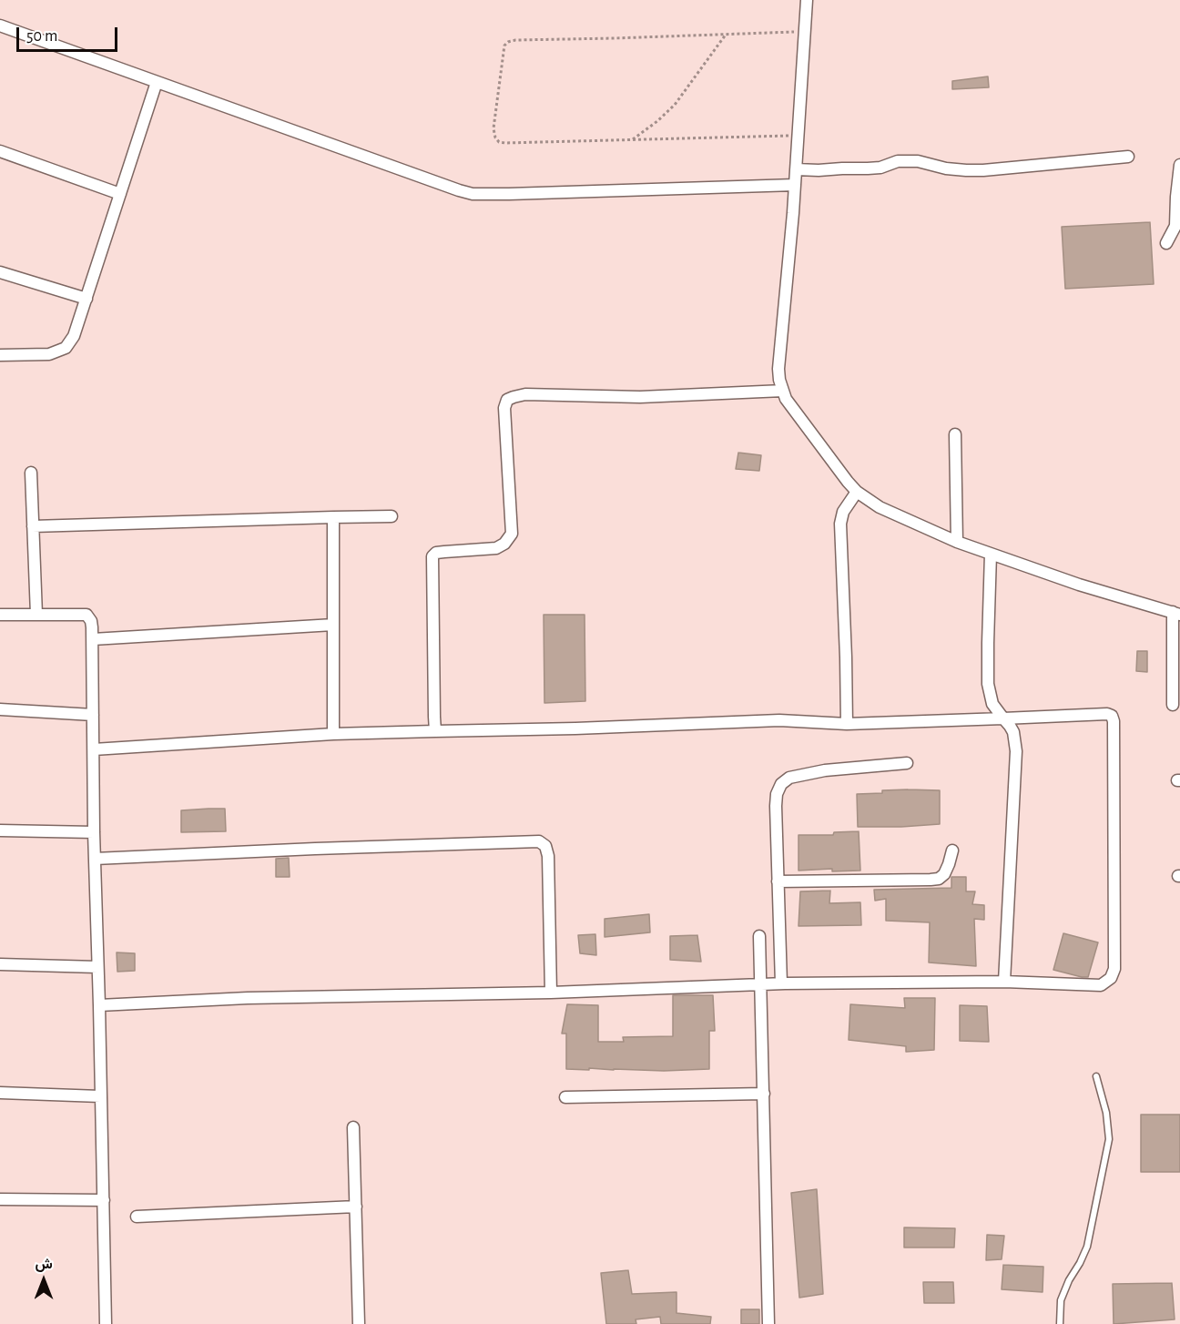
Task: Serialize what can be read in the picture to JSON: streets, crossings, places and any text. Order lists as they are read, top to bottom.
{
  "scale_bar": "50 m",
  "north": "top"
}
